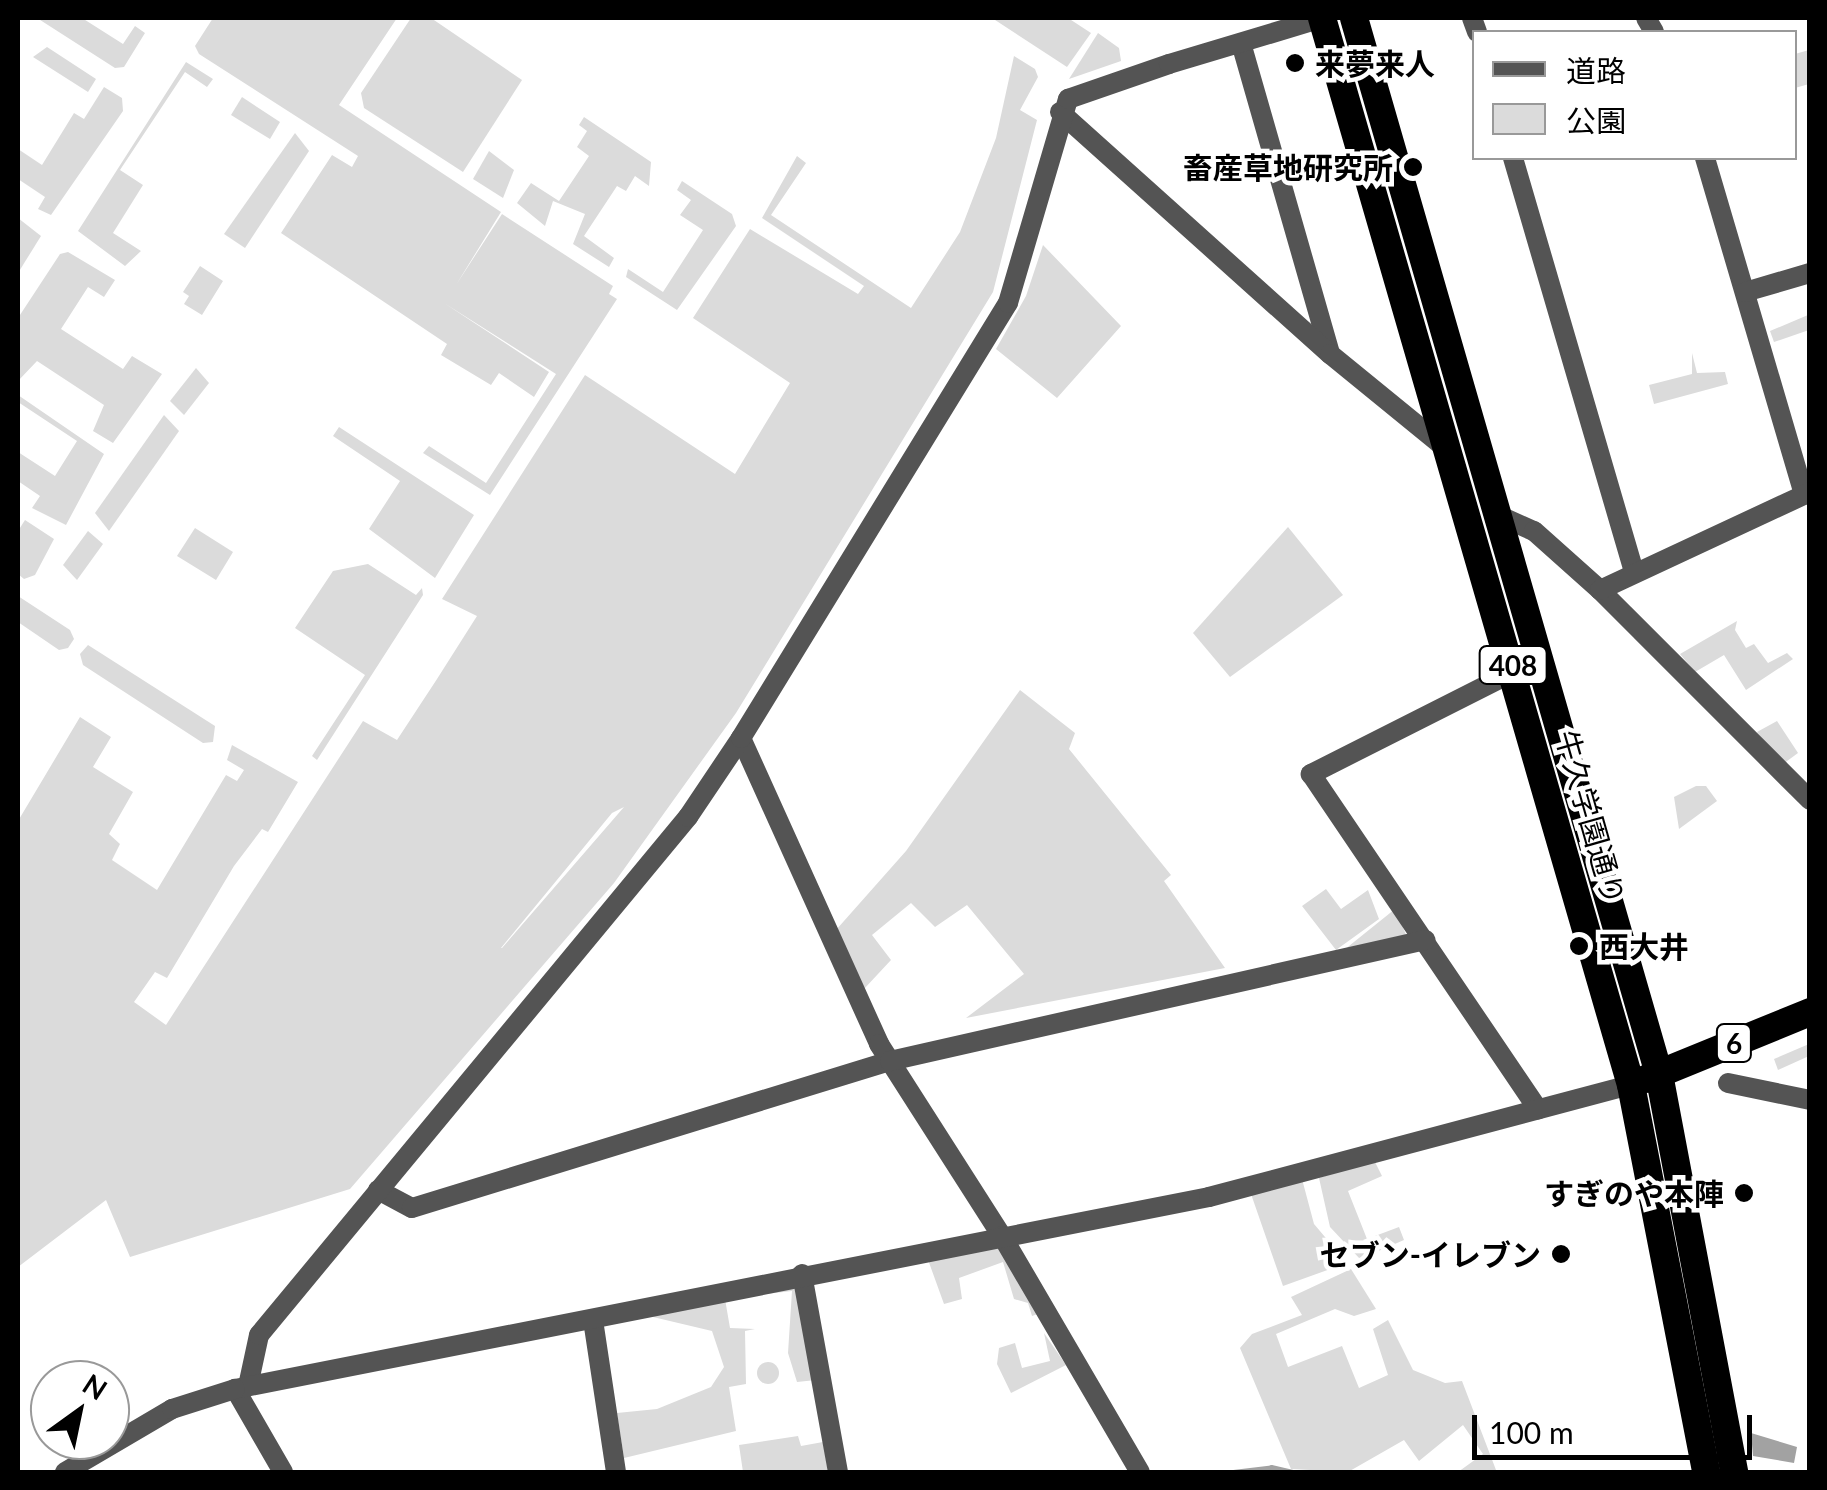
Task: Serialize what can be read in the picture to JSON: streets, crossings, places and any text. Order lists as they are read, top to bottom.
{
  "streets": {
    "highway": ["408", "牛久学園通り", "6"]
  },
  "crossings": [
    ["牛久学園通り", "6"]
  ],
  "places": [
    "来夢来人",
    "畜産草地研究所",
    "西大井",
    "すぎのや本陣",
    "セブン-イレブン"
  ],
  "legend": ["道路", "公園"],
  "scale_bar": "100 m",
  "north": "top right"
}
